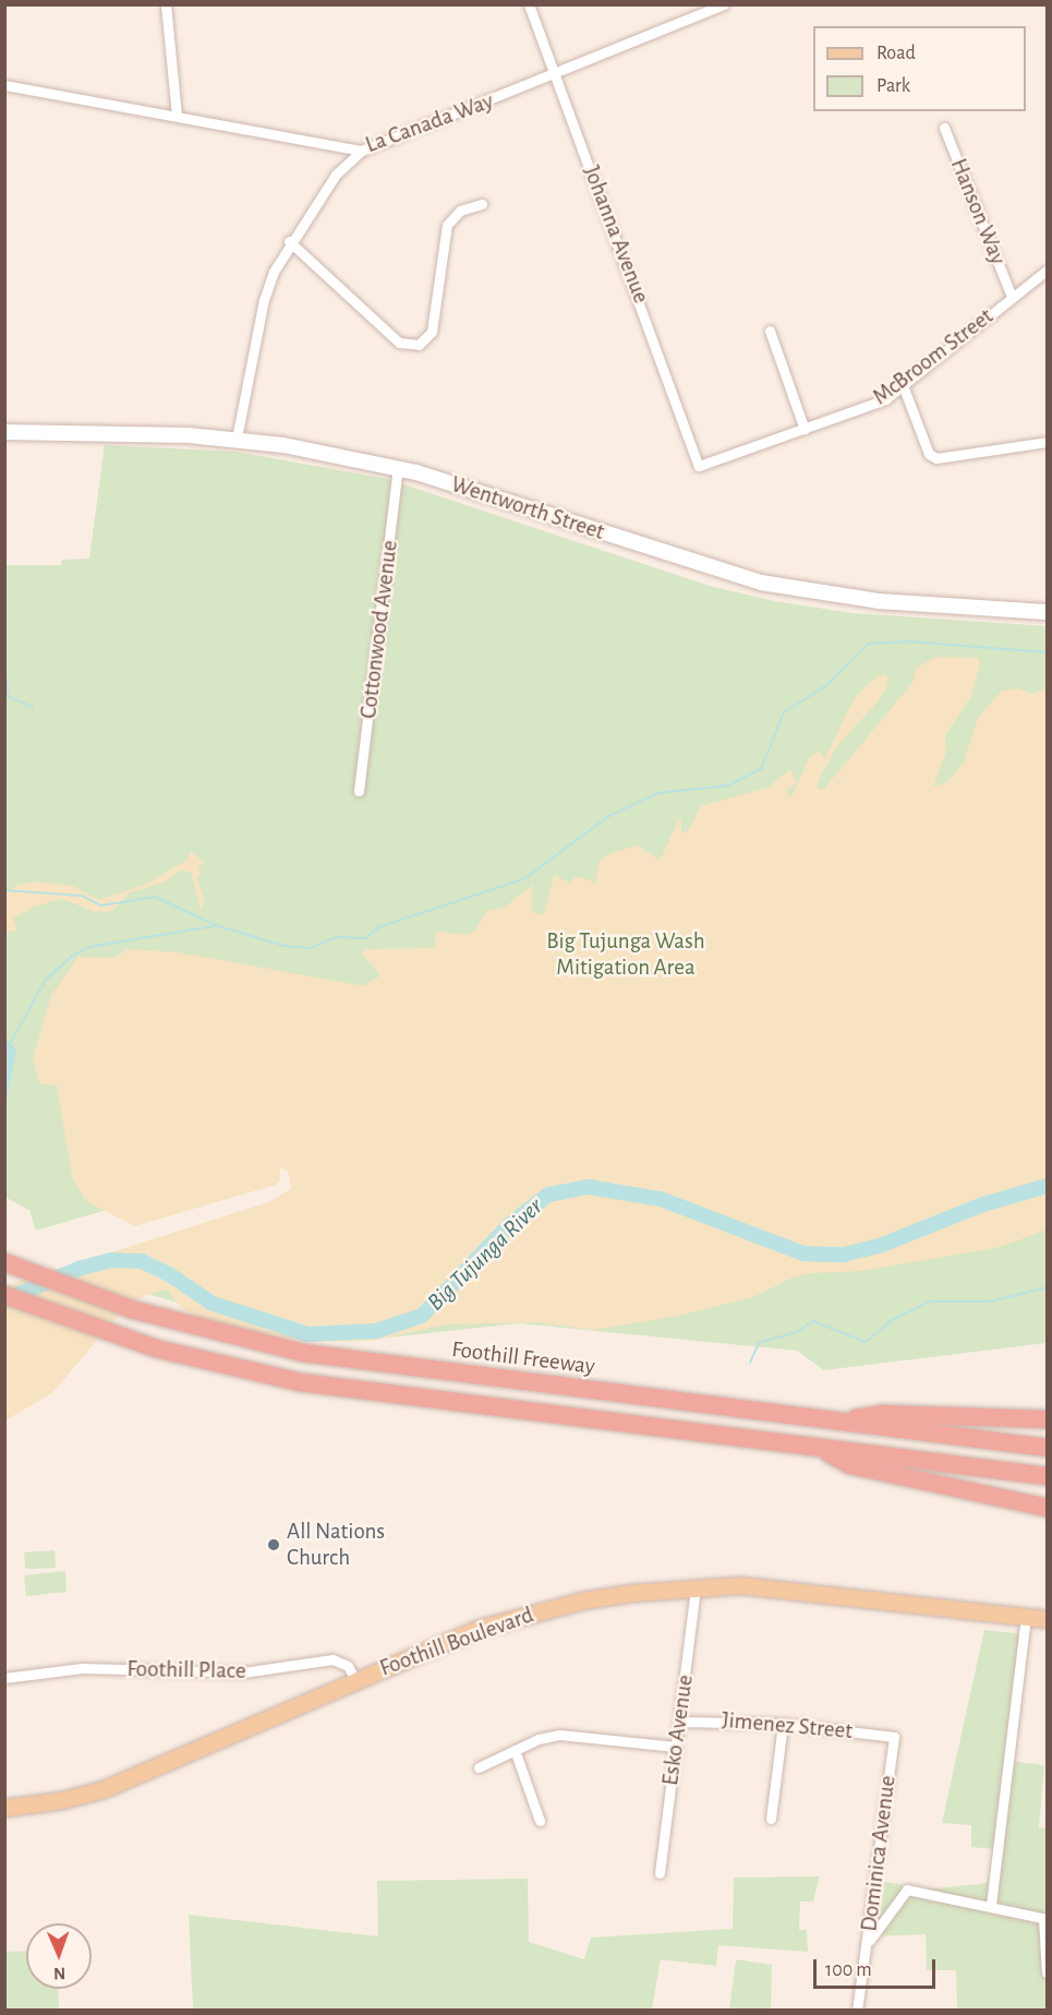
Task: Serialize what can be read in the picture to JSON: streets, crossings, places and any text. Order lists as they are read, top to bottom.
{
  "streets": {
    "highway": ["Foothill Freeway"],
    "main road": ["Wentworth Street", "Foothill Boulevard"],
    "street": [
      "La Canada Way",
      "Hanson Way",
      "Johanna Avenue",
      "McBroom Street",
      "Cottonwood Avenue",
      "Foothill Place",
      "Jimenez Street",
      "Esko Avenue",
      "Dominica Avenue"
    ]
  },
  "crossings": [
    ["La Canada Way", "Johanna Avenue"],
    ["Hanson Way", "McBroom Street"],
    ["Johanna Avenue", "McBroom Street"],
    ["Wentworth Street", "Cottonwood Avenue"],
    ["Foothill Boulevard", "Foothill Place"],
    ["Foothill Boulevard", "Esko Avenue"],
    ["Jimenez Street", "Esko Avenue"],
    ["Jimenez Street", "Dominica Avenue"]
  ],
  "water": ["Big Tujunga River"],
  "parks": ["Big Tujunga Wash Mitigation Area"],
  "places": ["All Nations Church"],
  "legend": ["Road", "Park"],
  "scale_bar": "100 m",
  "north": "bottom"
}
